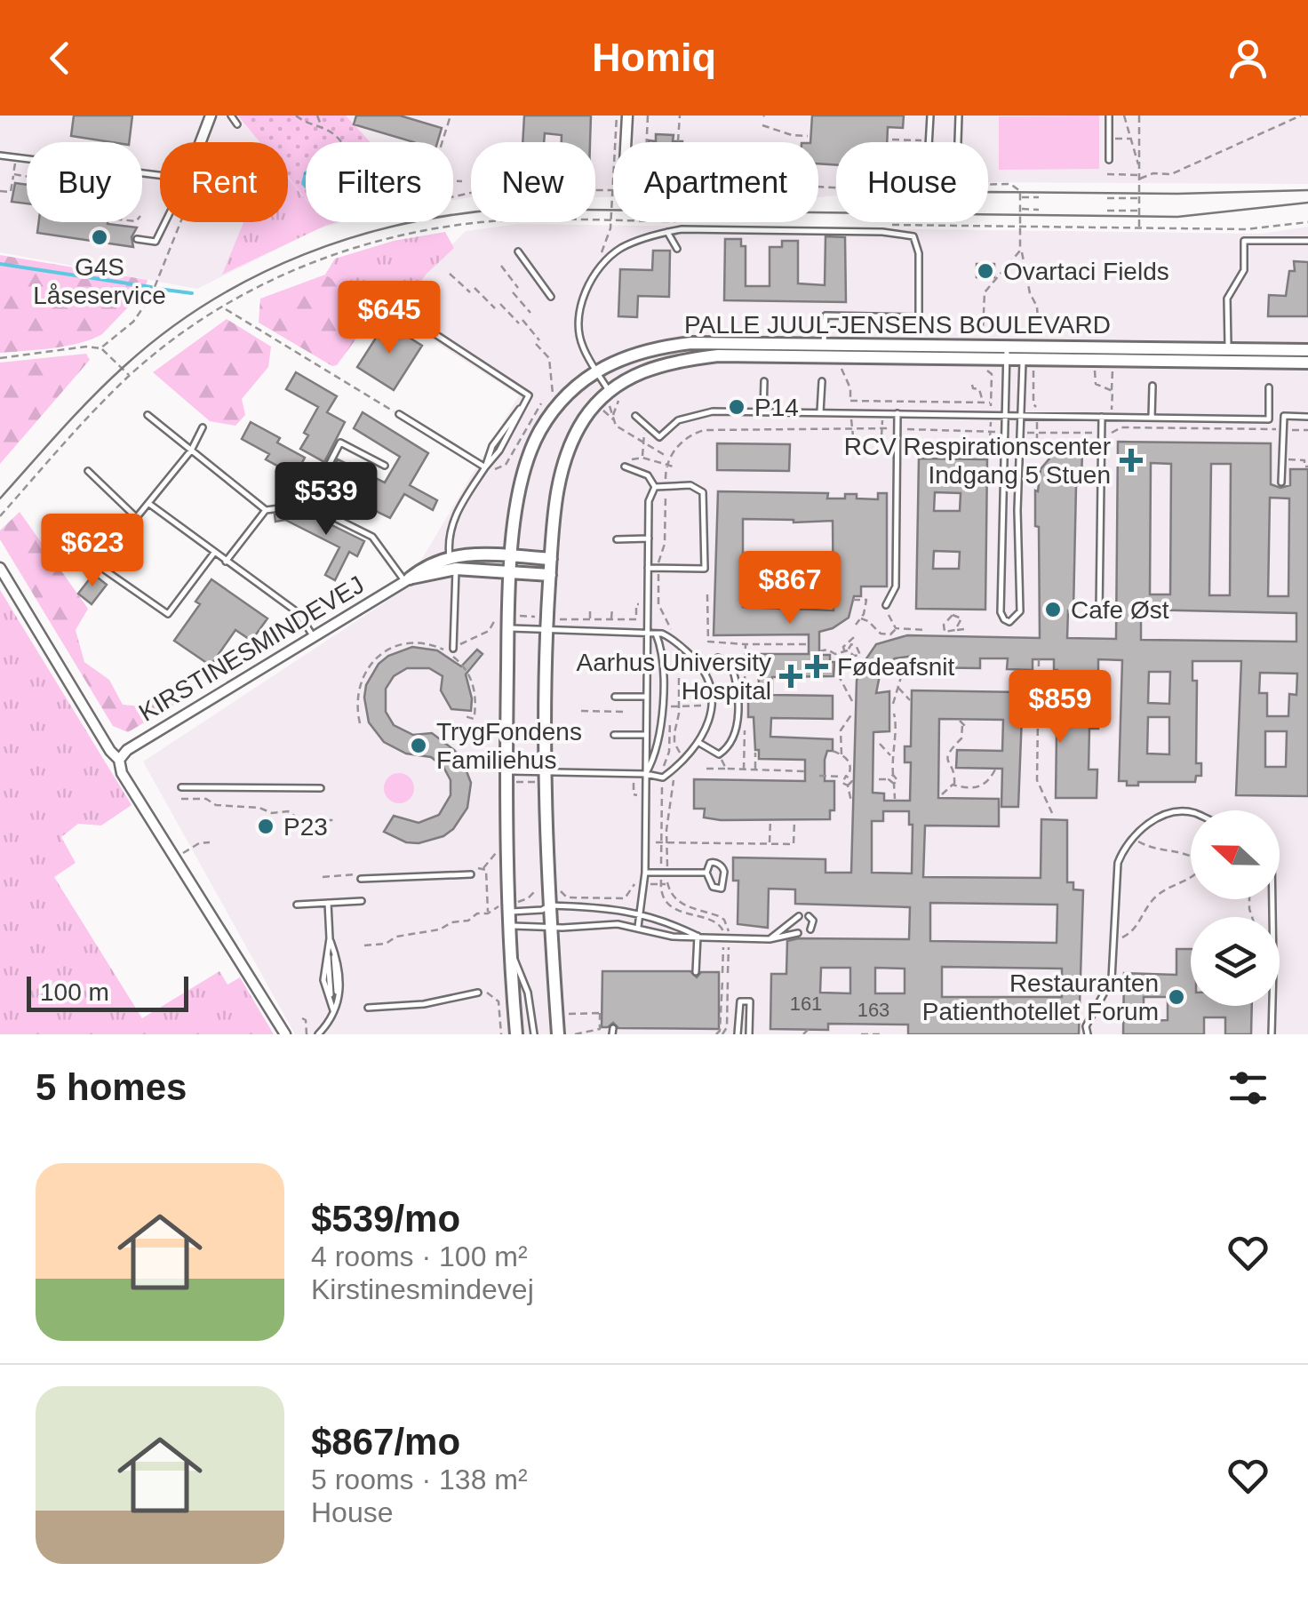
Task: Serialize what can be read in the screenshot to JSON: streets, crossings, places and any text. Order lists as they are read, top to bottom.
{
  "streets": {
    "street": ["PALLE JUUL-JENSENS BOULEVARD", "KIRSTINESMINDEVEJ"]
  },
  "crossings": [
    ["PALLE JUUL-JENSENS BOULEVARD", "KIRSTINESMINDEVEJ"]
  ],
  "places": {
    "other": [
      "G4S Låseservice",
      "Ovartaci Fields",
      "P14",
      "Cafe Øst",
      "TrygFondens Familiehus",
      "P23",
      "Restauranten Patienthotellet Forum"
    ],
    "health": ["RCV Respirationscenter Indgang 5 Stuen", "Fødeafsnit", "Aarhus University Hospital"]
  },
  "house_numbers": ["161", "163"],
  "scale_bar": "100 m",
  "north": "left",
  "page": {
    "header": "Homiq",
    "chip": [
      "Buy",
      "Rent",
      "Filters",
      "New",
      "Apartment",
      "House"
    ],
    "price": [
      "$645",
      "$539",
      "$623",
      "$867",
      "$859"
    ],
    "scale": "100 m",
    "heading": "5 homes",
    "list": [
      {
        "name": "$539/mo",
        "note": "4 rooms · 100 m² · Kirstinesmindevej"
      },
      {
        "name": "$867/mo",
        "note": "5 rooms · 138 m² · House"
      }
    ]
  }
}
